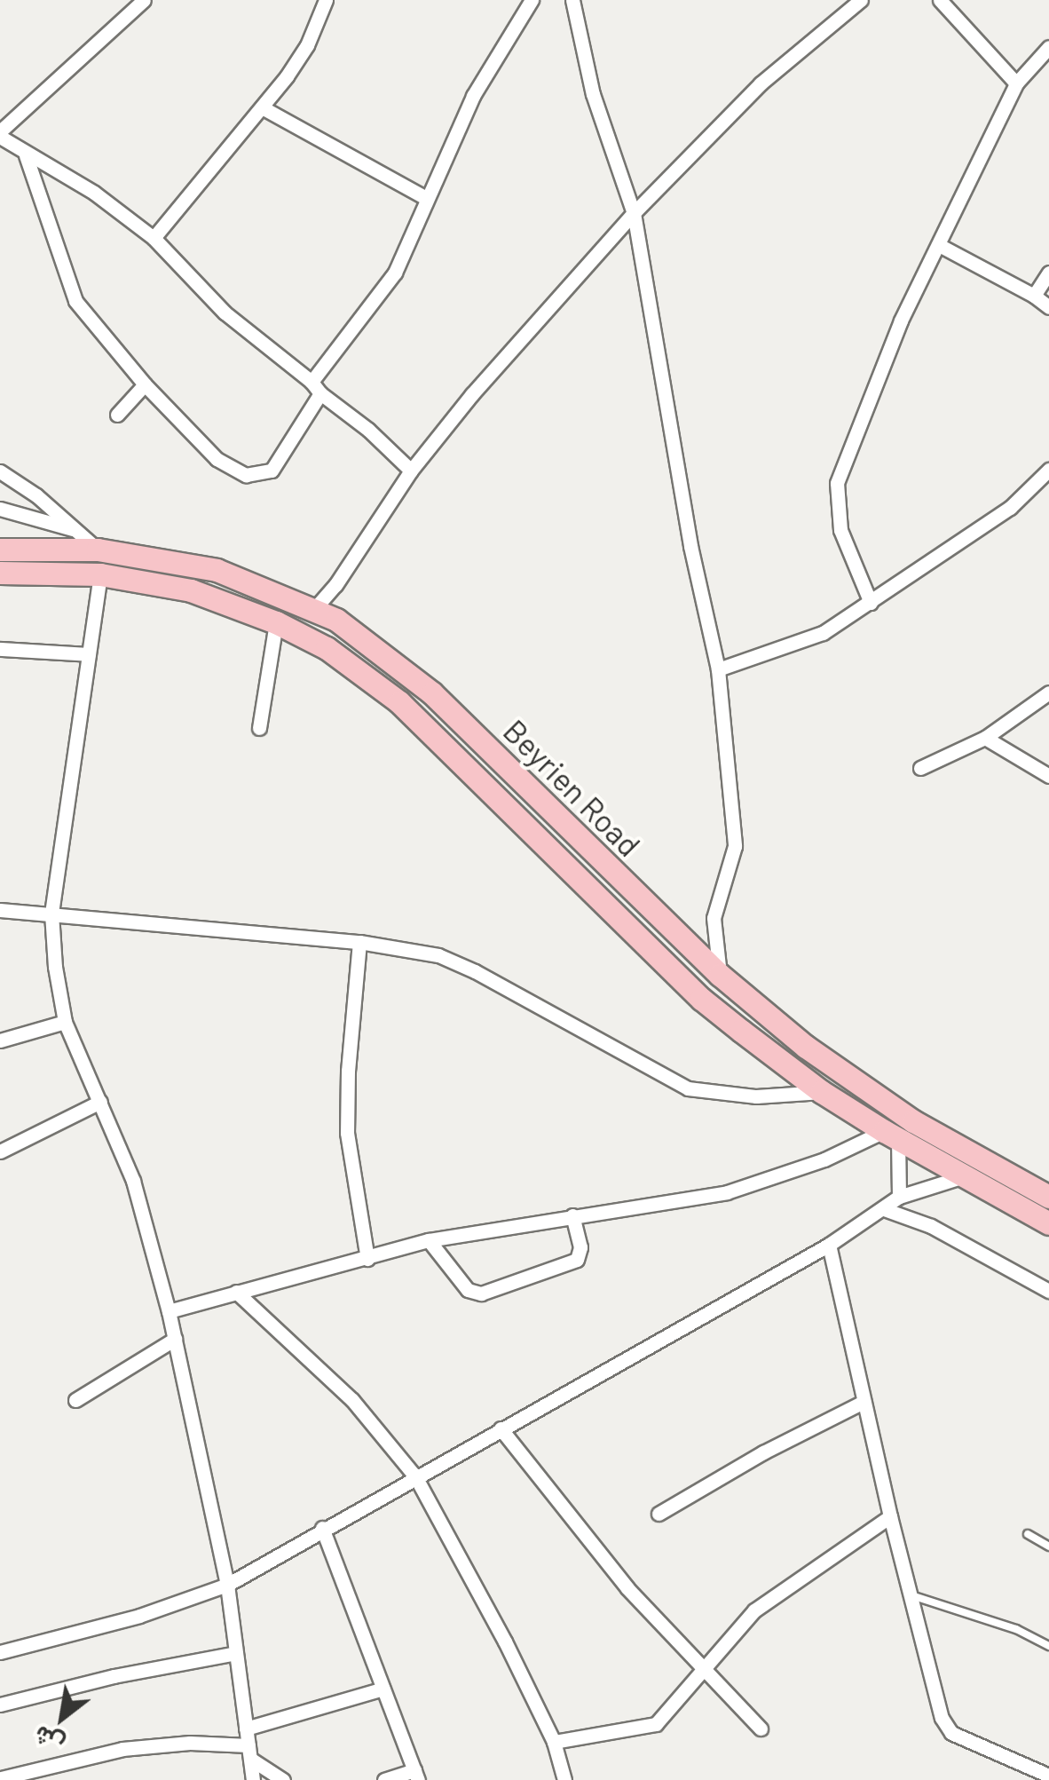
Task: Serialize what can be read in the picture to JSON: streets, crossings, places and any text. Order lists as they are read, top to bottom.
{
  "streets": {
    "main road": ["Beyrien Road"]
  },
  "north": "bottom left"
}
